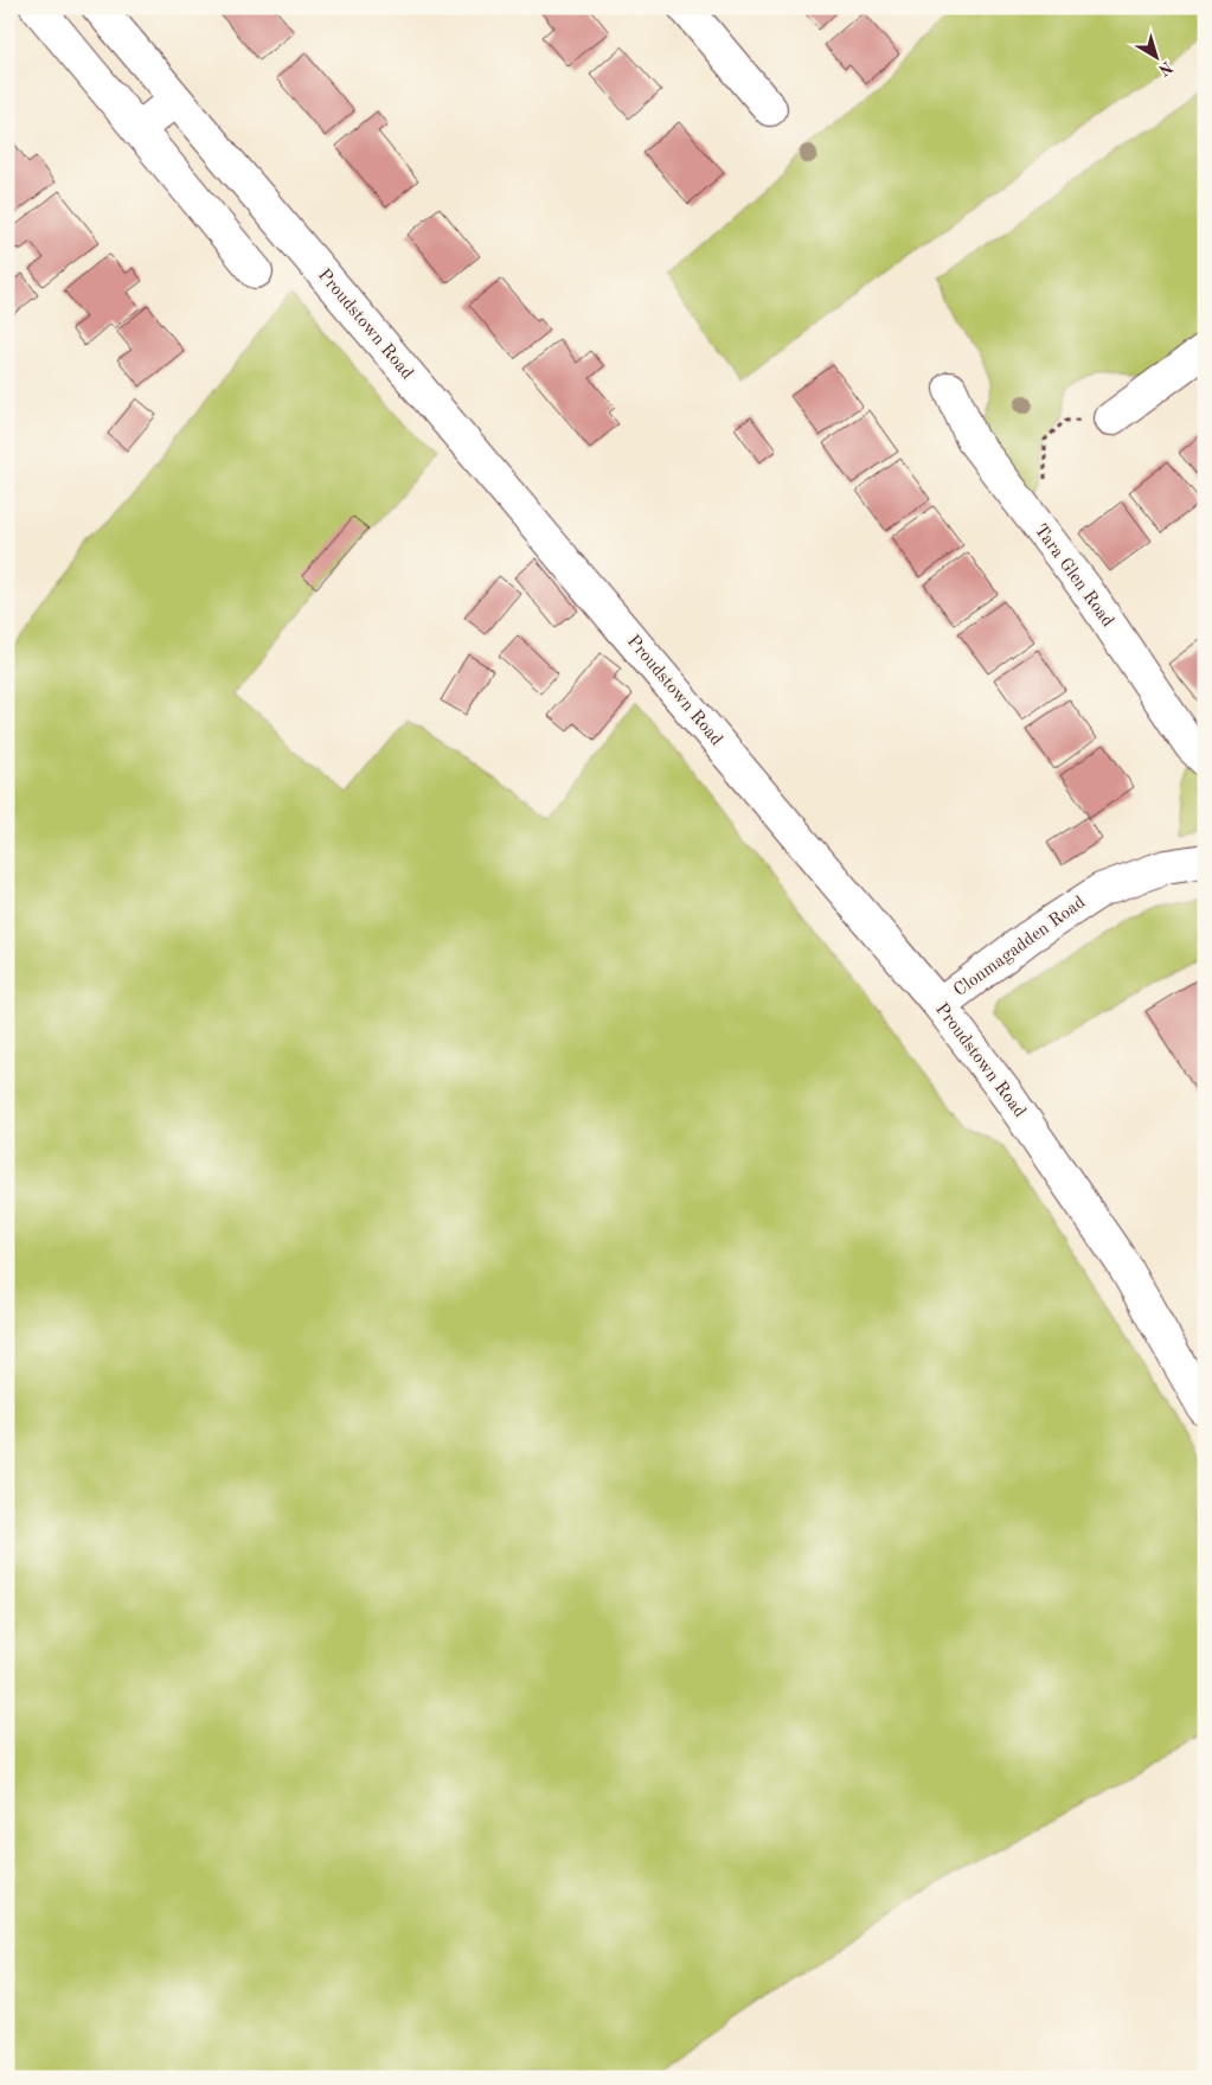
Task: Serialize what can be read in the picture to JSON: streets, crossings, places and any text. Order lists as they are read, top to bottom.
{
  "streets": {
    "main road": ["Proudstown Road", "Tara Glen Road", "Clonmagadden Road"]
  },
  "crossings": [
    ["Proudstown Road", "Clonmagadden Road"]
  ],
  "north": "bottom right"
}
